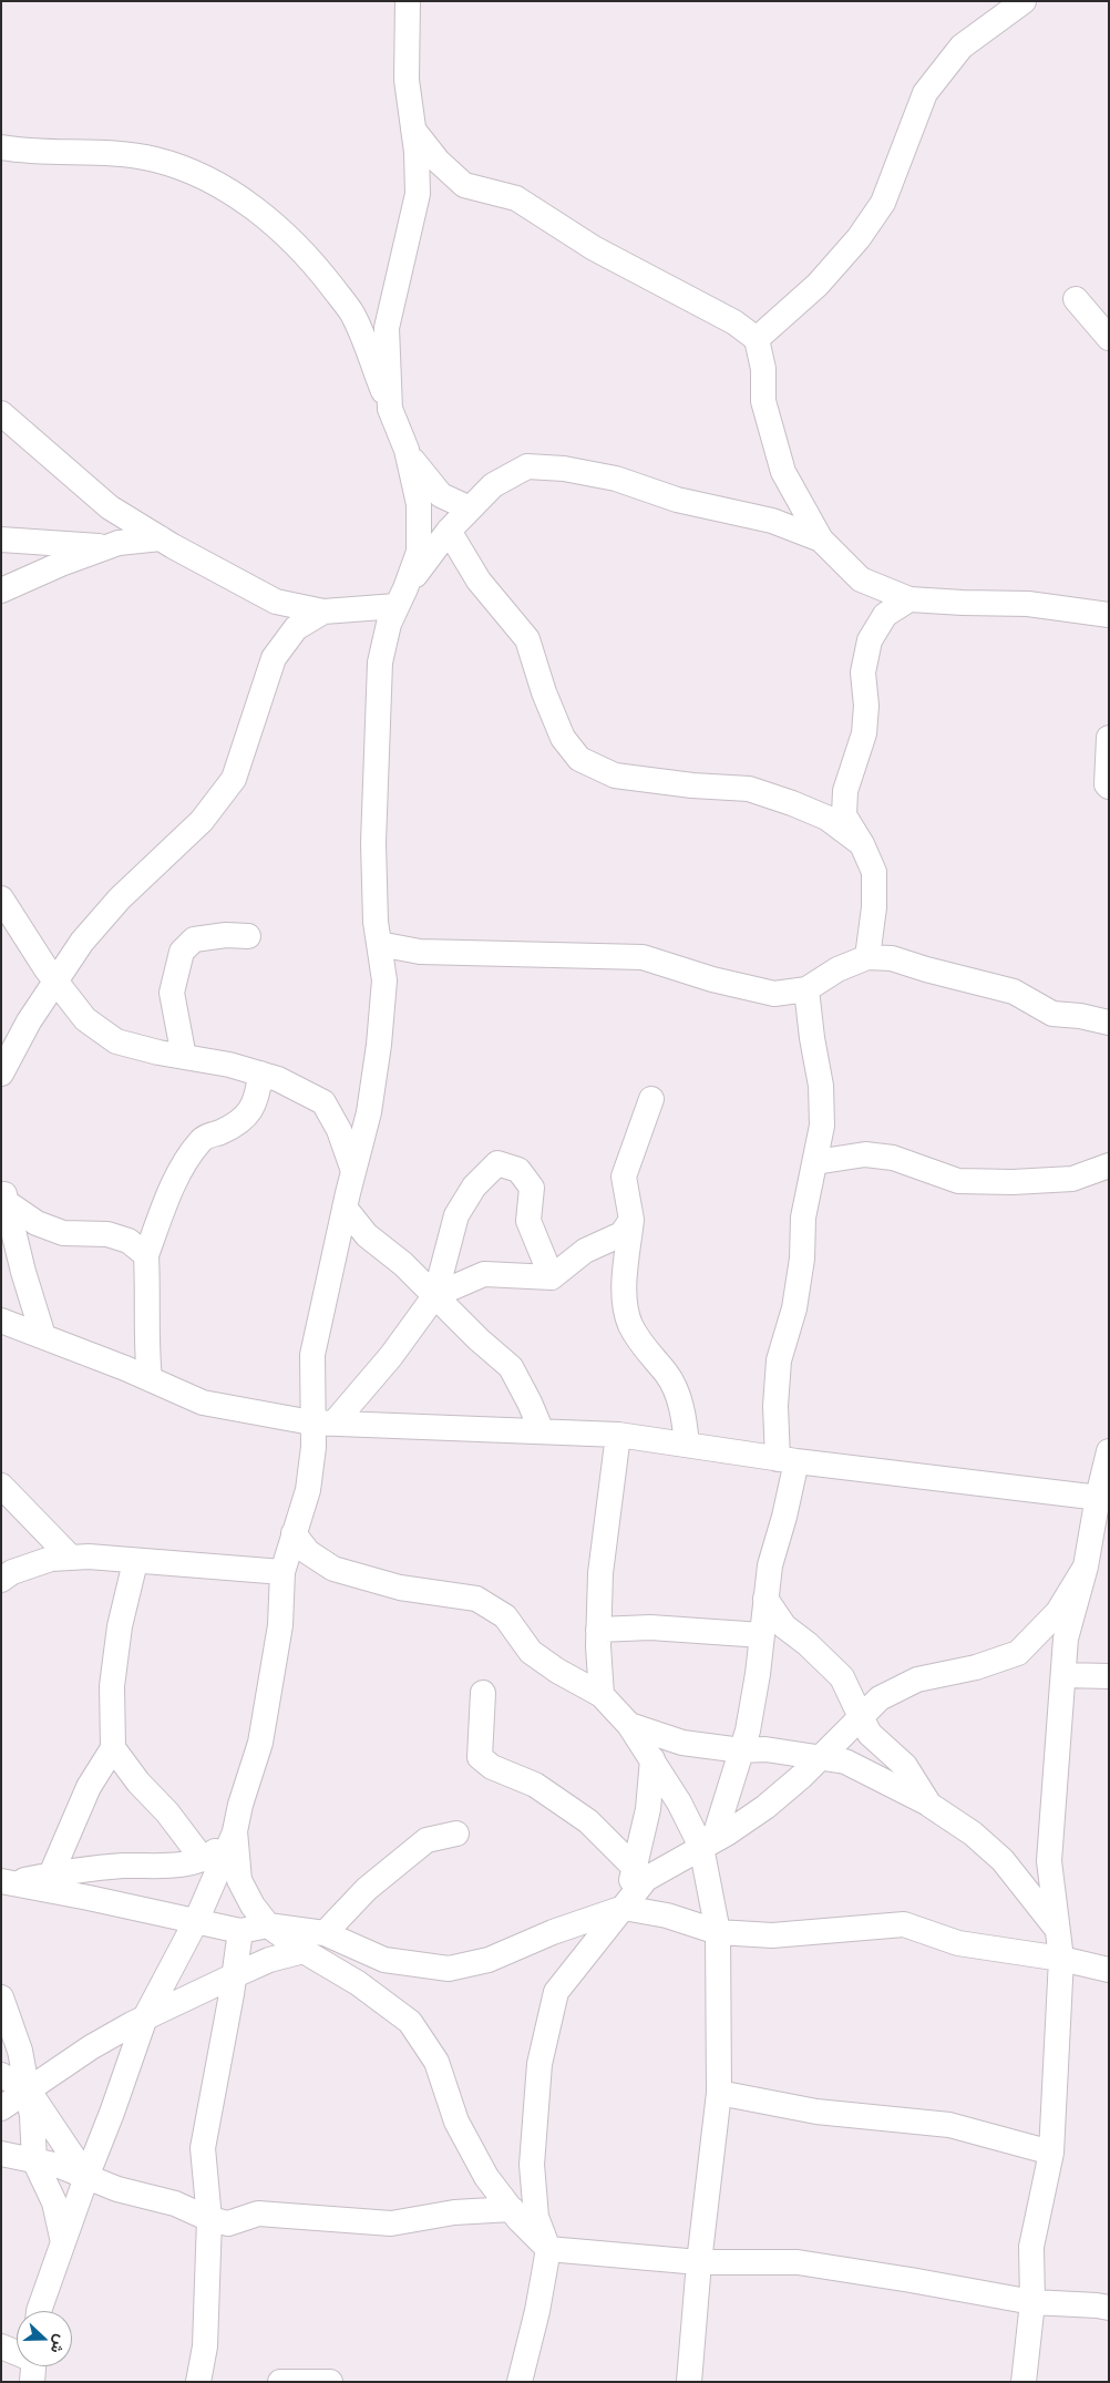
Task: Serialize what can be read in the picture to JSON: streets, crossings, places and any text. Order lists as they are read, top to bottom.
{
  "north": "right"
}
